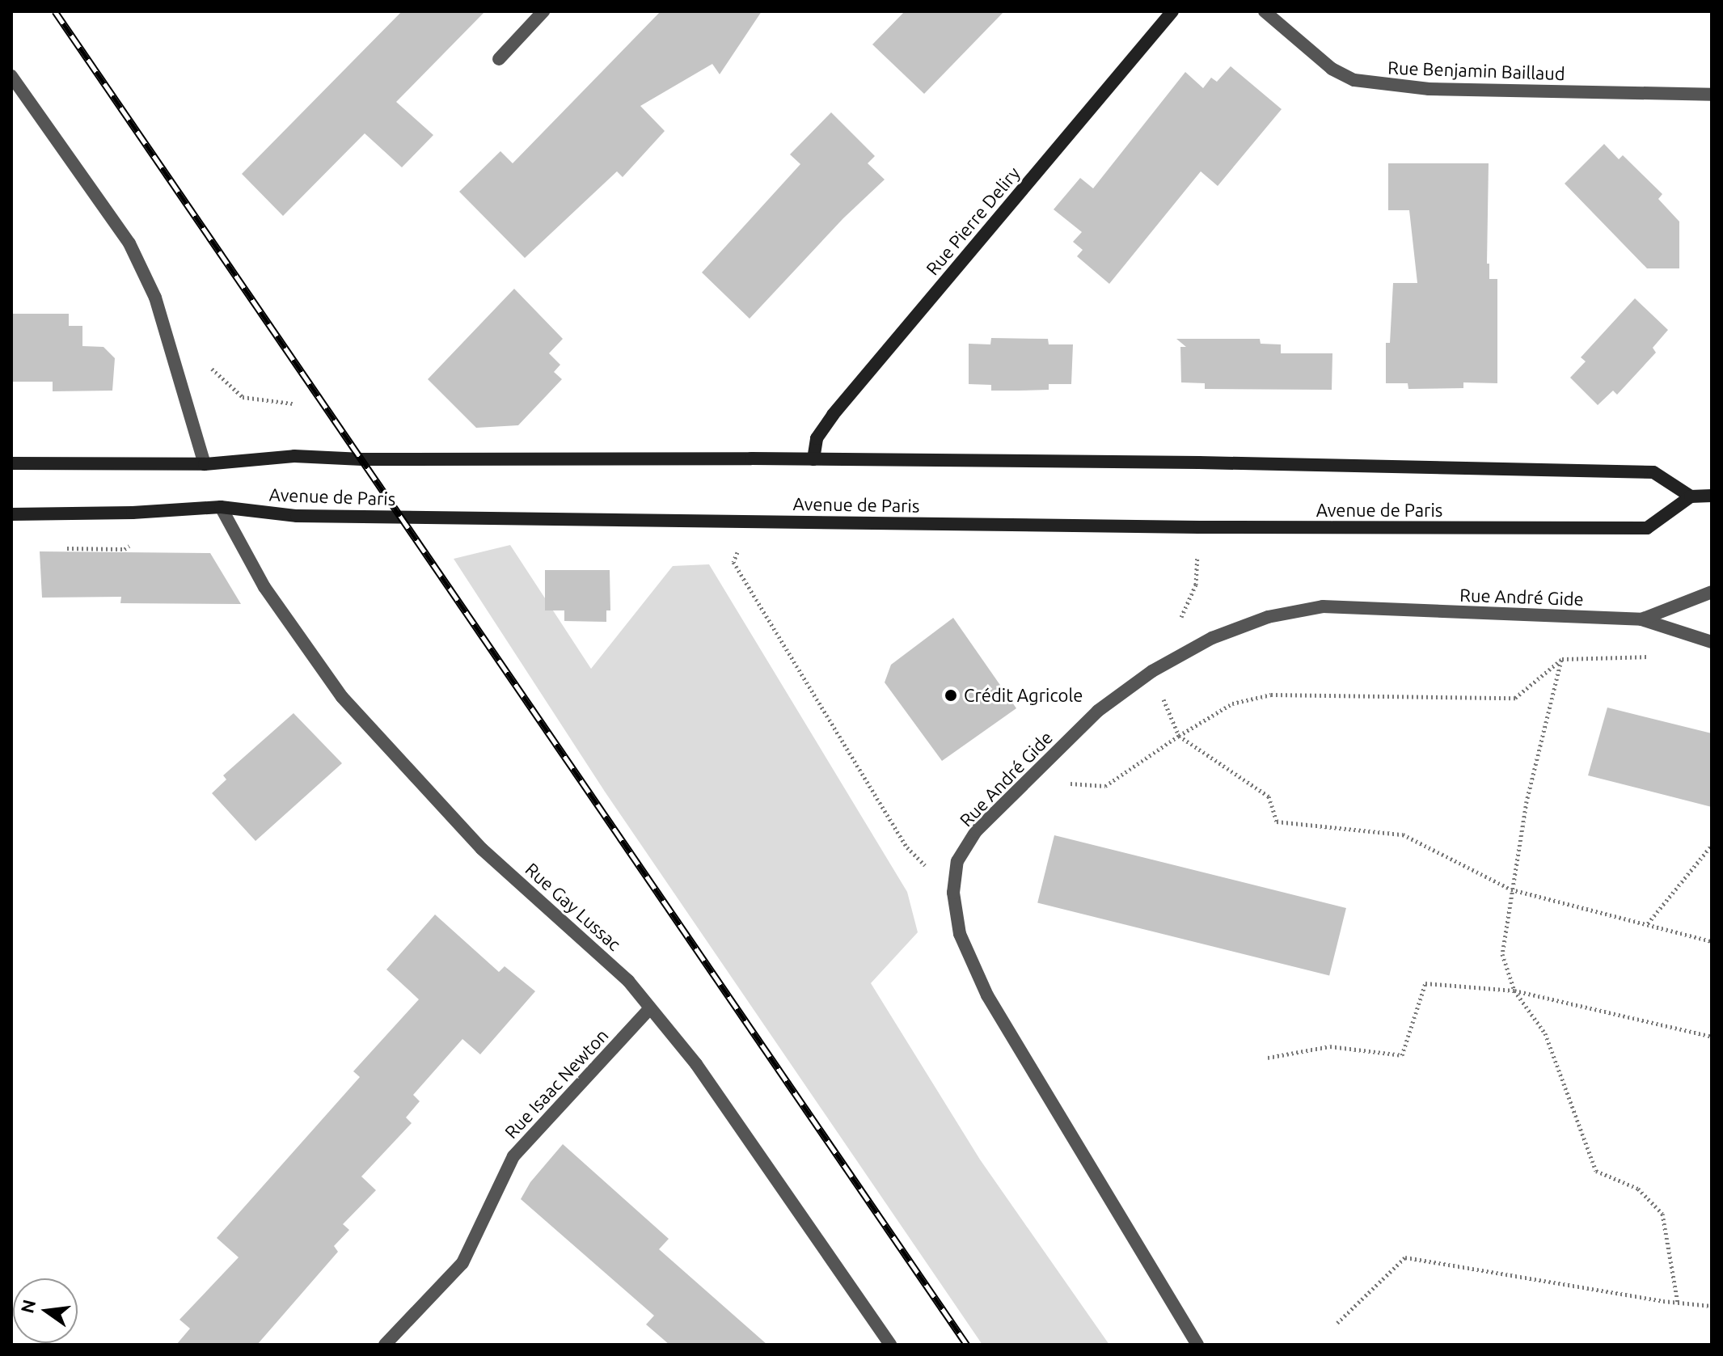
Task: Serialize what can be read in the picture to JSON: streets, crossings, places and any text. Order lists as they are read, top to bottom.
{
  "streets": {
    "main road": ["Rue Pierre Deliry", "Avenue de Paris"],
    "street": [
      "Rue Benjamin Baillaud",
      "Rue André Gide",
      "Rue Gay Lussac",
      "Rue Isaac Newton"
    ]
  },
  "crossings": [
    ["Rue Pierre Deliry", "Avenue de Paris"],
    ["Avenue de Paris", "Rue Gay Lussac"],
    ["Rue Gay Lussac", "Rue Isaac Newton"]
  ],
  "places": ["Crédit Agricole"],
  "north": "left"
}
